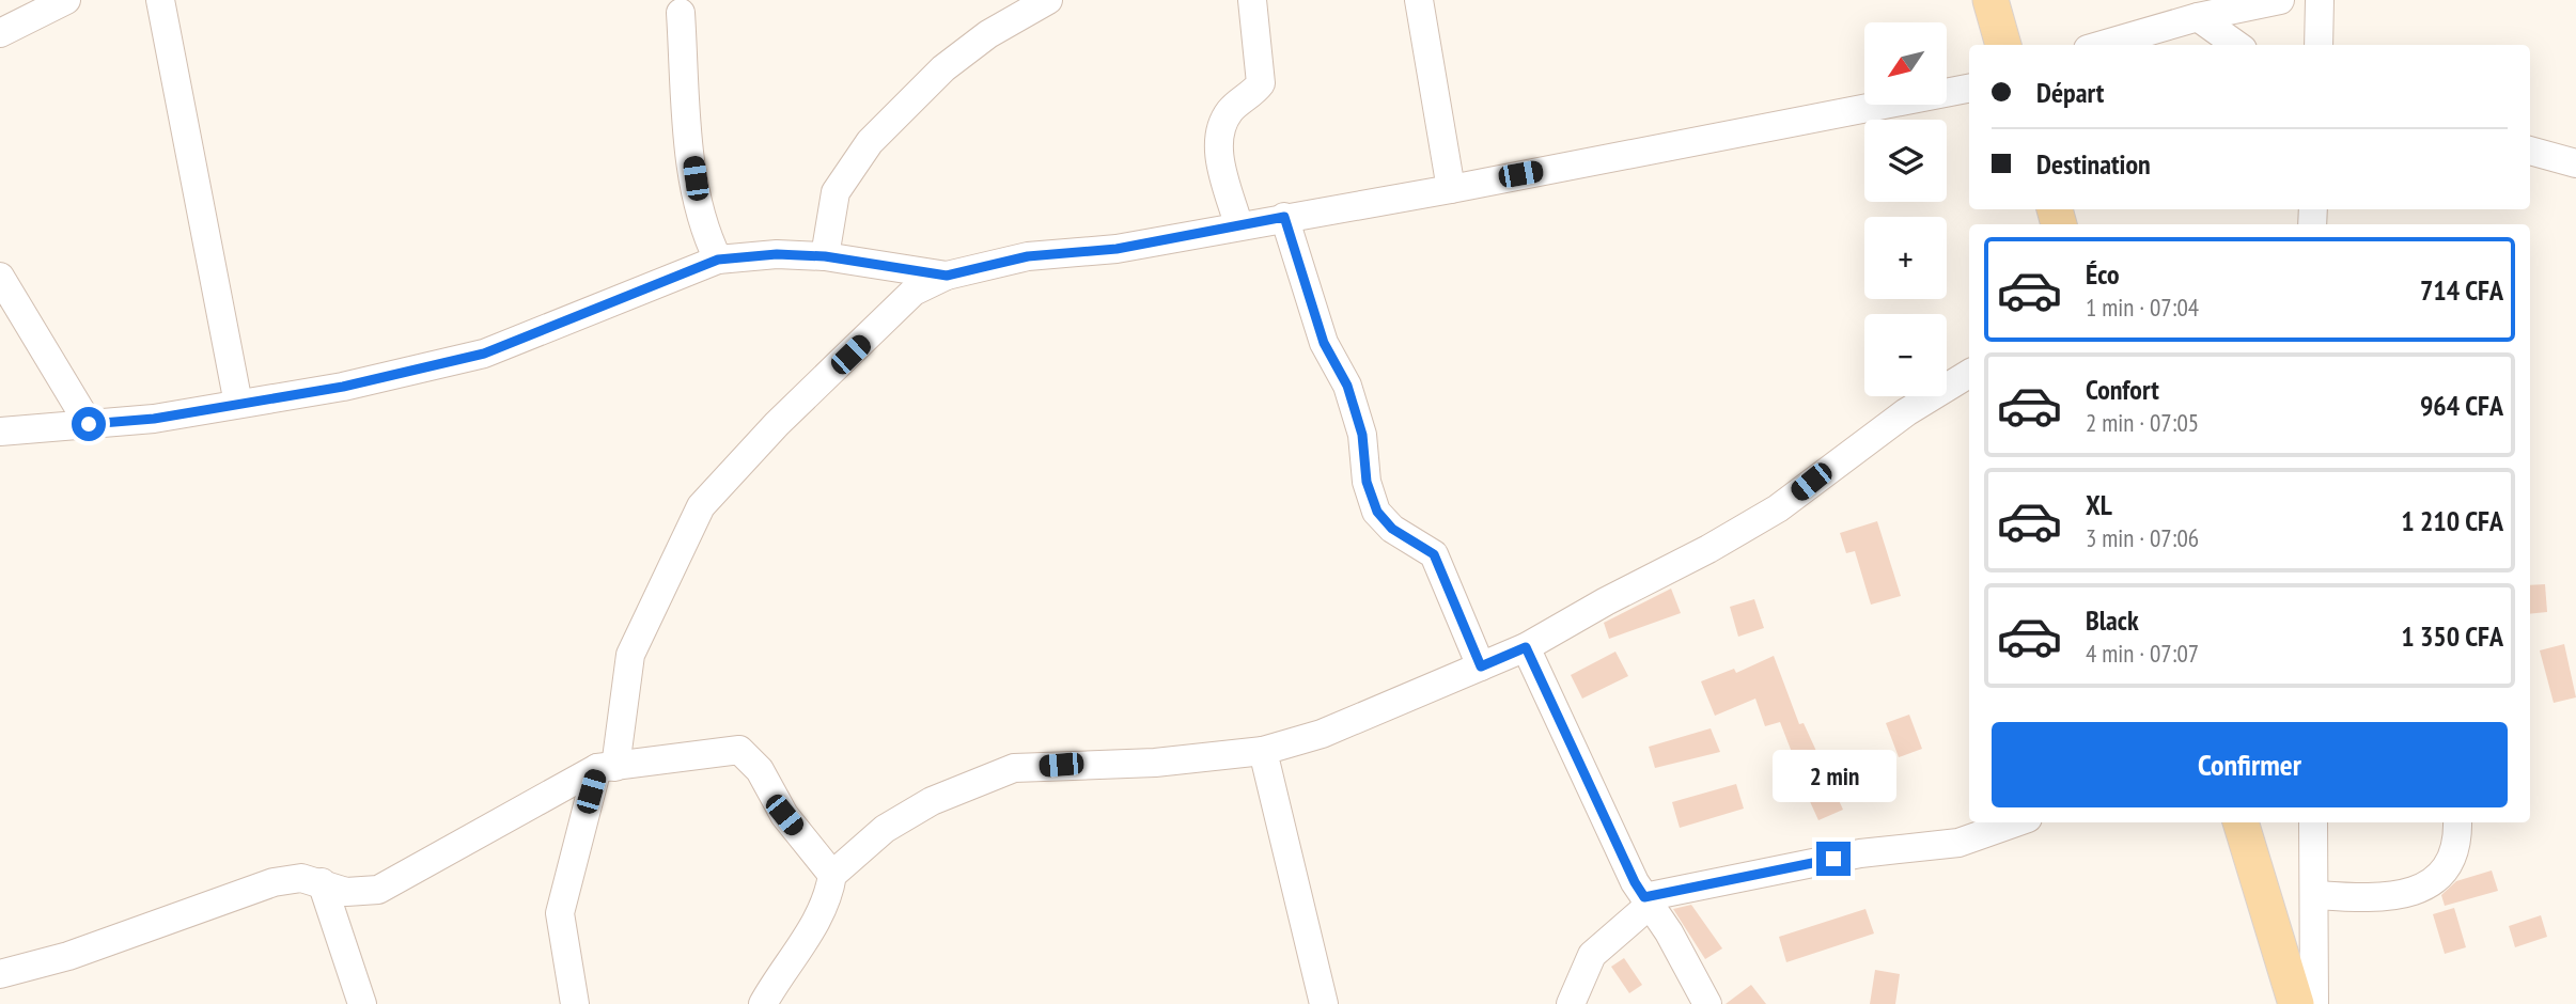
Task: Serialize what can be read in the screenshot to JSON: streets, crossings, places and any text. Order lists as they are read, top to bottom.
{
  "north": "bottom left",
  "page": {
    "map_buttons": ["+", "−"],
    "banner": ["Départ", "Destination"],
    "list": [
      {
        "name": "Éco",
        "note": "1 min · 07:04",
        "value": "714 CFA"
      },
      {
        "name": "Confort",
        "note": "2 min · 07:05",
        "value": "964 CFA"
      },
      {
        "name": "XL",
        "note": "3 min · 07:06",
        "value": "1 210 CFA"
      },
      {
        "name": "Black",
        "note": "4 min · 07:07",
        "value": "1 350 CFA"
      }
    ],
    "buttons": "Confirmer",
    "bubble": "2 min"
  }
}
